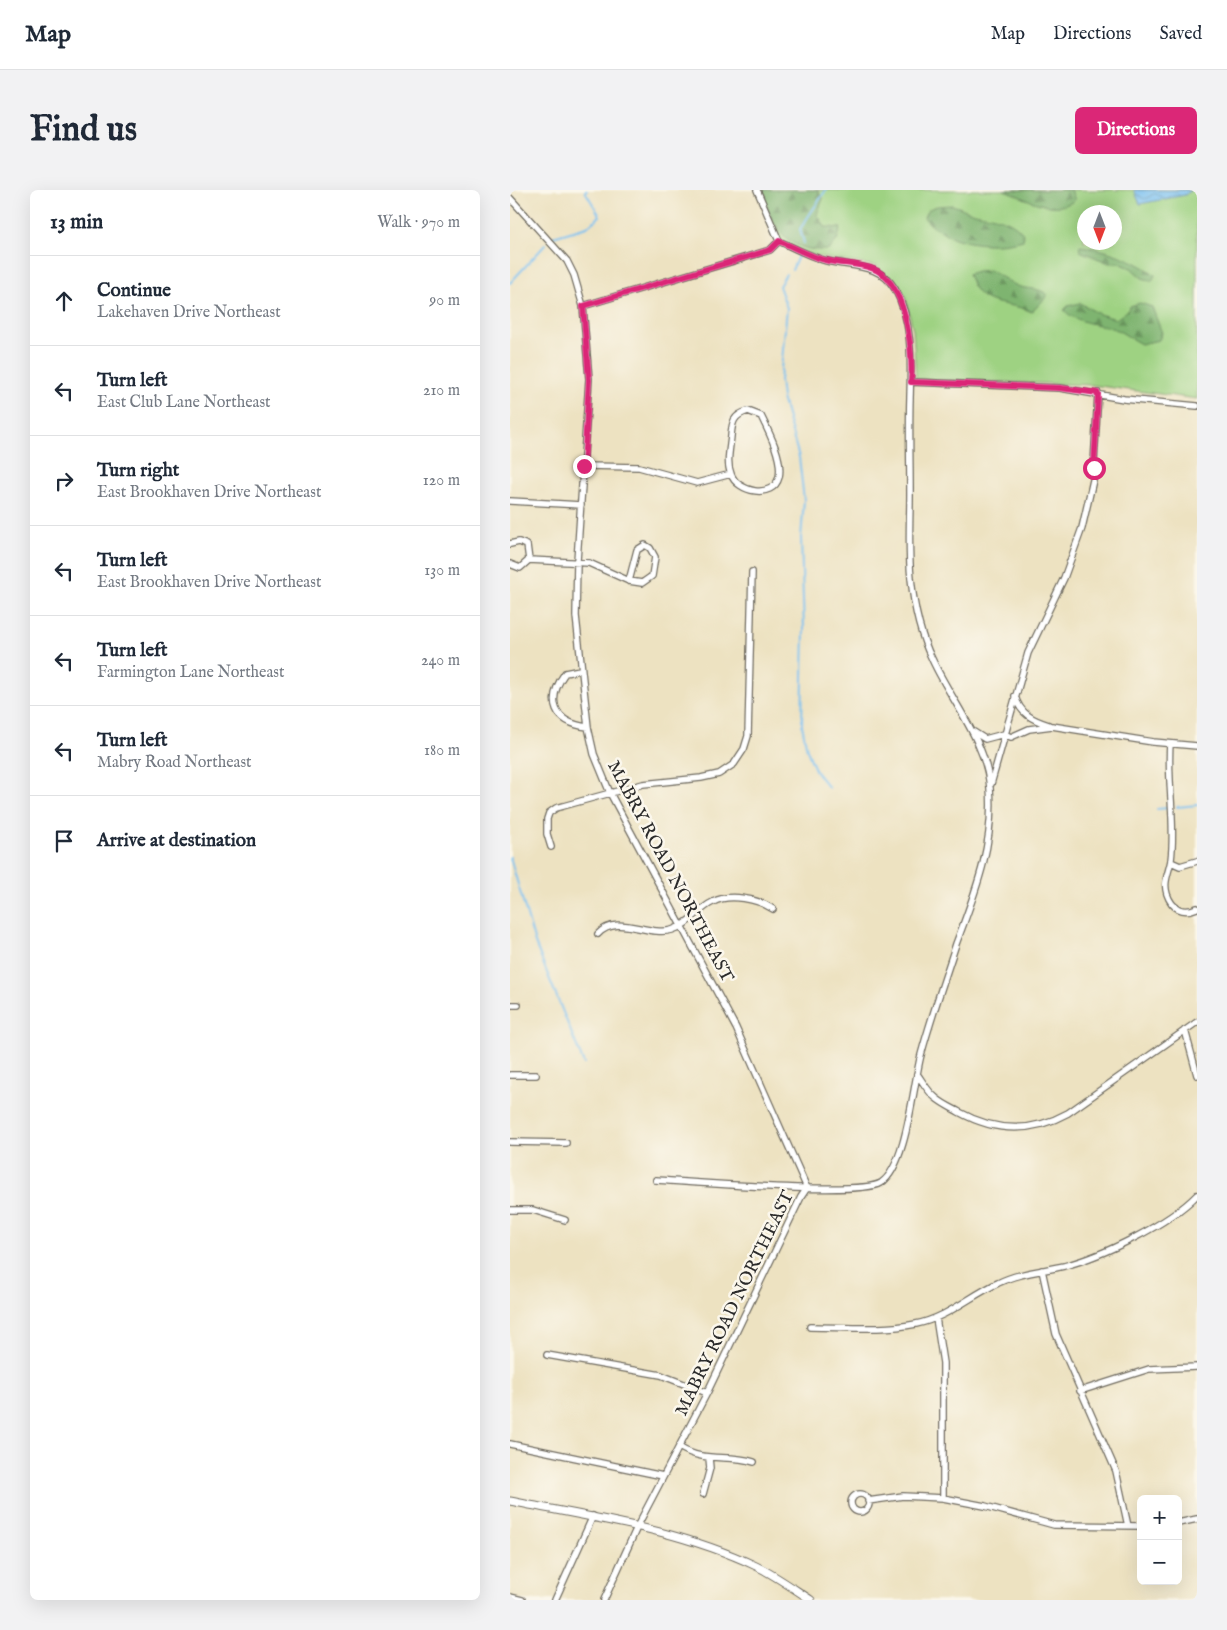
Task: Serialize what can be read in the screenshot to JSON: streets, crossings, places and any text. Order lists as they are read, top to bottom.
{
  "streets": {
    "street": ["MABRY ROAD NORTHEAST"]
  },
  "north": "bottom",
  "page": {
    "header": "Map",
    "nav": ["Map", "Directions", "Saved"],
    "buttons": "Directions",
    "title": "Find us",
    "heading": ["13 min", "Walk · 970 m"],
    "list": [
      ["Continue", "Lakehaven Drive Northeast", "90 m"],
      ["Turn left", "East Club Lane Northeast", "210 m"],
      ["Turn right", "East Brookhaven Drive Northeast", "120 m"],
      ["Turn left", "East Brookhaven Drive Northeast", "130 m"],
      ["Turn left", "Farmington Lane Northeast", "240 m"],
      ["Turn left", "Mabry Road Northeast", "180 m"],
      "Arrive at destination"
    ],
    "map_buttons": ["+", "−"]
  }
}
